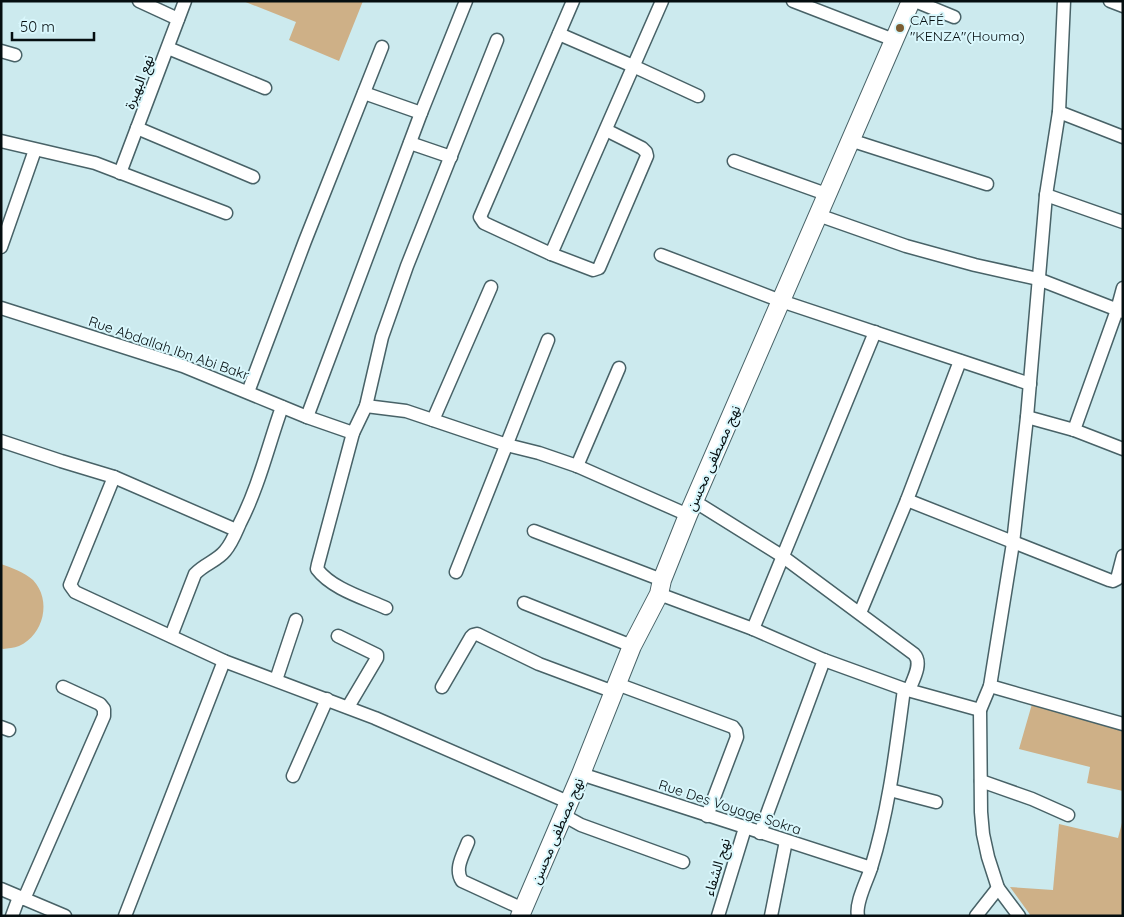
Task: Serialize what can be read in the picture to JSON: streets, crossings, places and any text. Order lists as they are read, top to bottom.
{
  "streets": {
    "main road": ["نهج مصطفى محسن"],
    "street": [
      "نهع البهيرة",
      "Rue Abdallah Ibn Abi Bakr",
      "Rue Des Voyage Sokra",
      "نهج الشفاء"
    ]
  },
  "crossings": [
    ["نهج مصطفى محسن", "Rue Des Voyage Sokra"],
    ["Rue Des Voyage Sokra", "نهج الشفاء"]
  ],
  "places": ["CAFÉ \"KENZA\"(Houma)"],
  "scale_bar": "50 m"
}
